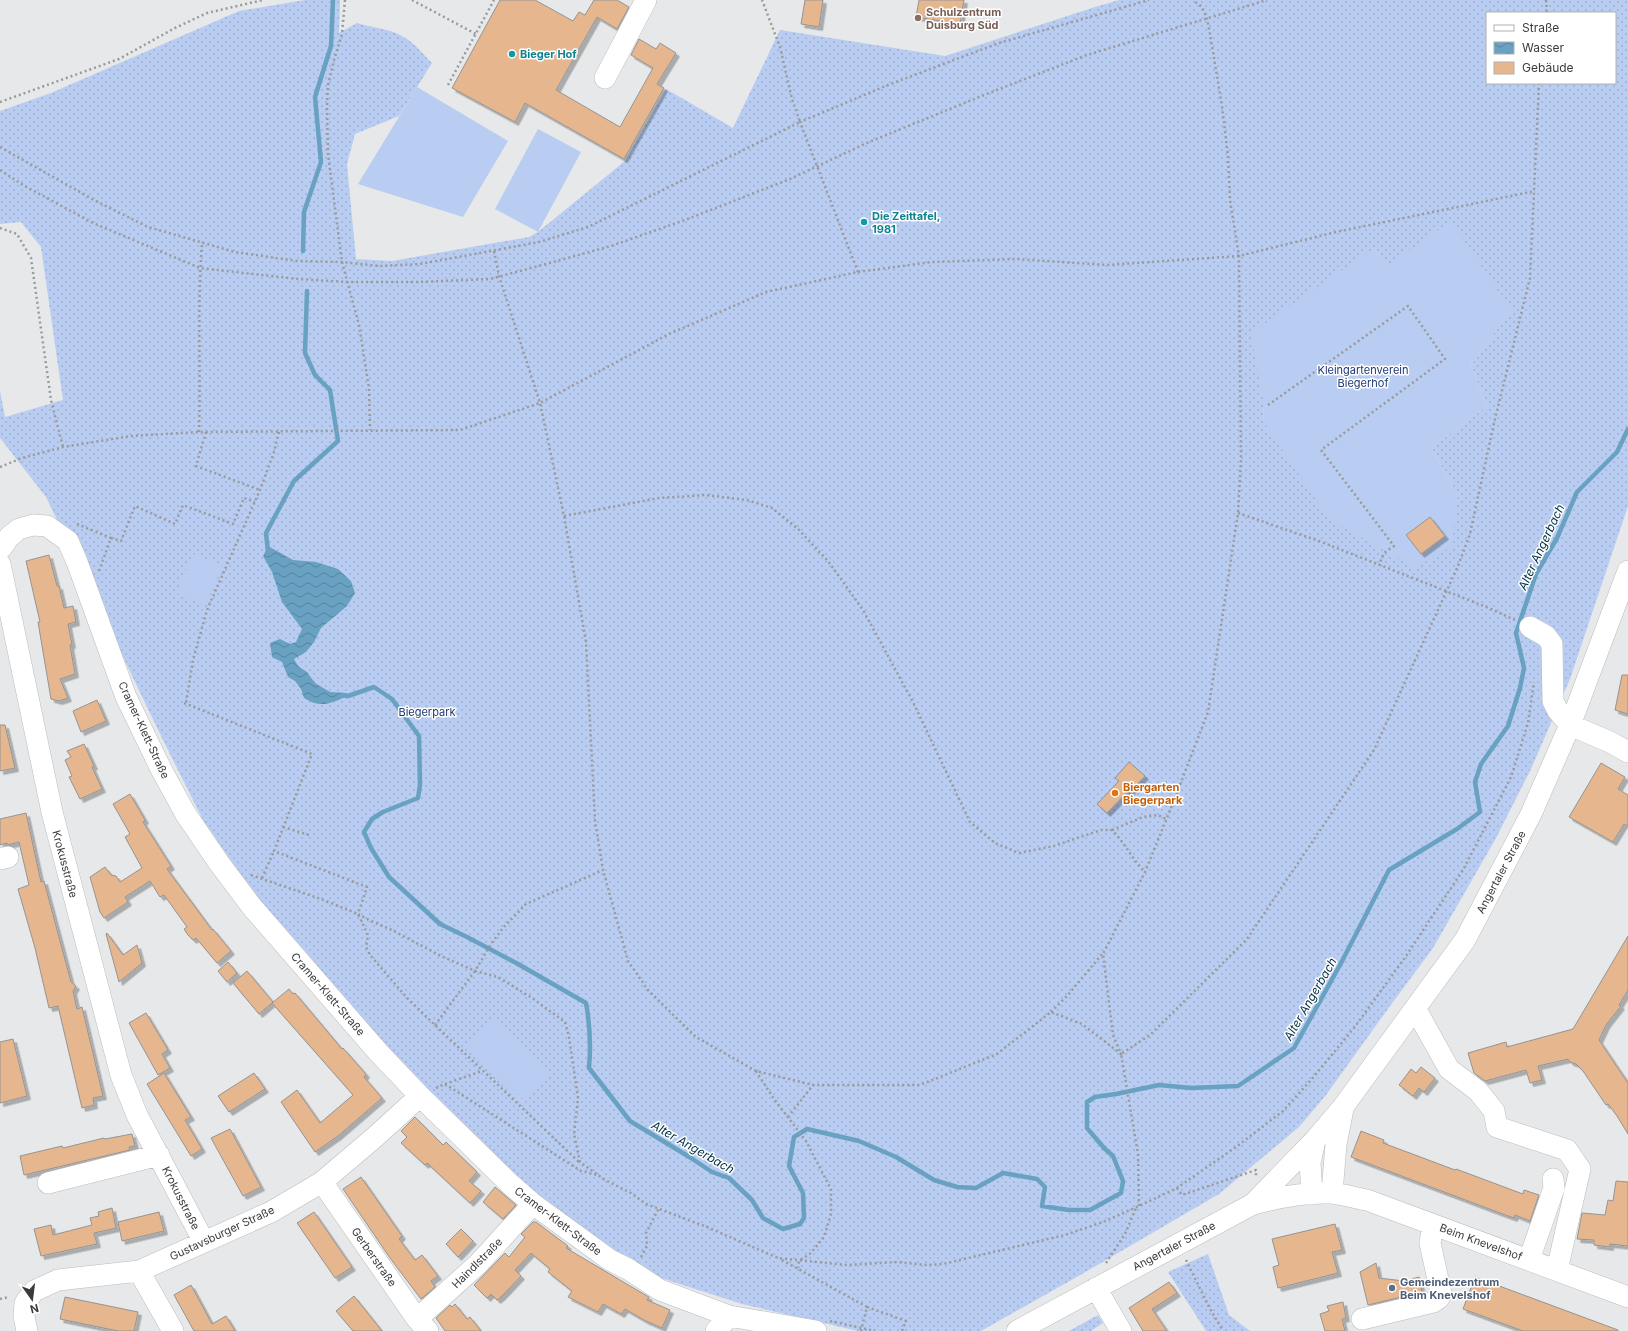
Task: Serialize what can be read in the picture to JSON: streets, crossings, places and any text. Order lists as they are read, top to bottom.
{
  "streets": {
    "street": [
      "Cramer-Klett-Straße",
      "Krokusstraße",
      "Angertaler Straße",
      "Gustavsburger Straße",
      "Beim Knevelshof",
      "Gerberstraße",
      "Haindlstraße"
    ]
  },
  "crossings": [
    ["Cramer-Klett-Straße", "Gustavsburger Straße"],
    ["Cramer-Klett-Straße", "Haindlstraße"],
    ["Krokusstraße", "Gustavsburger Straße"],
    ["Angertaler Straße", "Beim Knevelshof"],
    ["Gustavsburger Straße", "Gerberstraße"],
    ["Gerberstraße", "Haindlstraße"]
  ],
  "water": ["Alter Angerbach"],
  "parks": ["Kleingartenverein Biegerhof", "Biegerpark"],
  "places": [
    "Schulzentrum Duisburg Süd",
    "Bieger Hof",
    "Die Zeittafel, 1981",
    "Biergarten Biegerpark",
    "Gemeindezentrum Beim Knevelshof"
  ],
  "legend": ["Straße", "Wasser", "Gebäude"],
  "north": "bottom"
}
